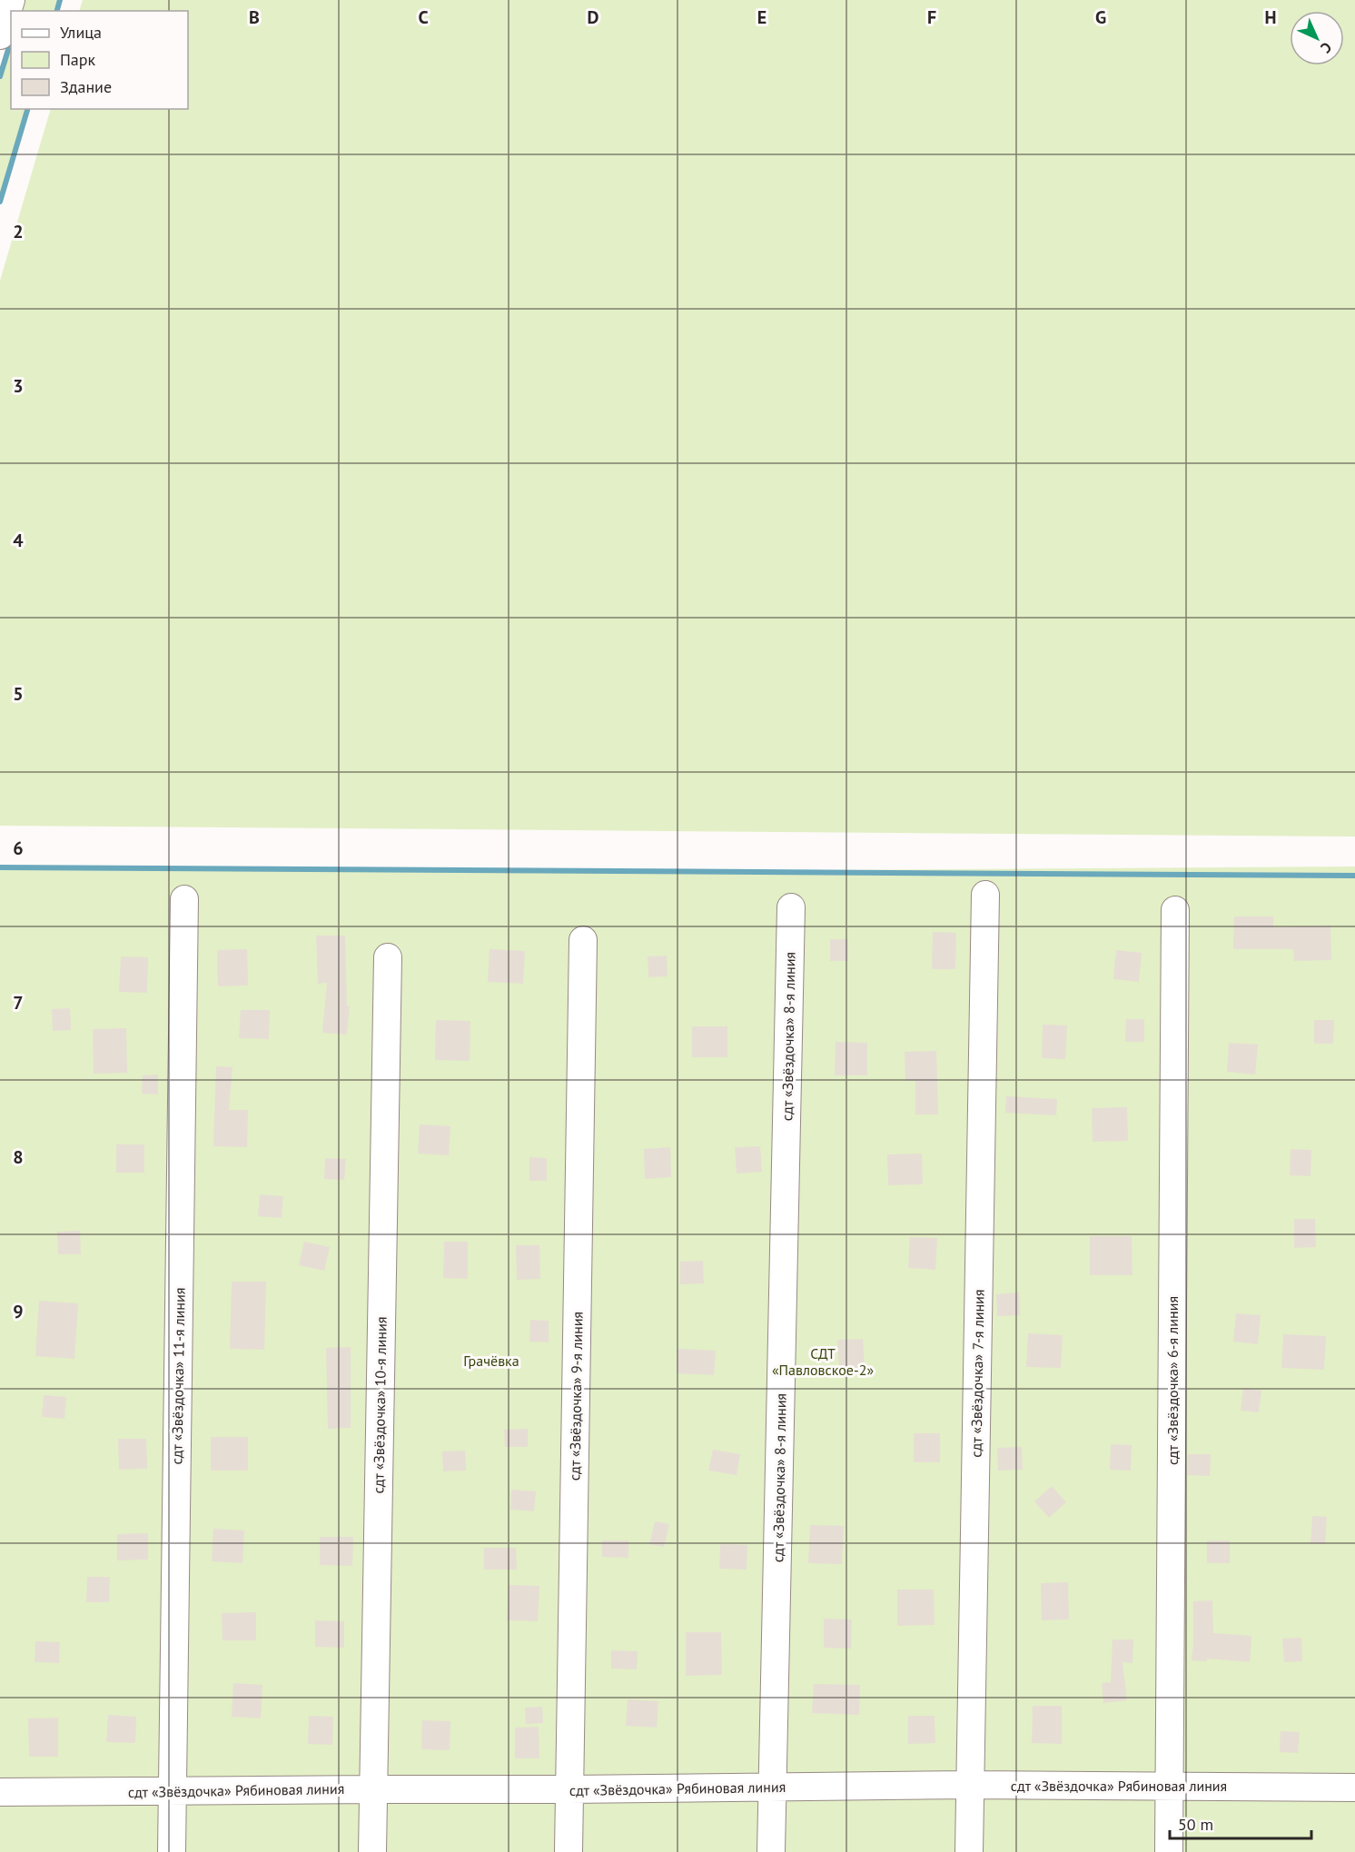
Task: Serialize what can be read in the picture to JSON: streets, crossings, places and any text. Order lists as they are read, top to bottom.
{
  "streets": {
    "street": [
      "сдт «Звёздочка» 8-я линия",
      "сдт «Звёздочка» 7-я линия",
      "сдт «Звёздочка» 11-я линия",
      "сдт «Звёздочка» 6-я линия",
      "сдт «Звёздочка» 9-я линия",
      "сдт «Звёздочка» 10-я линия",
      "сдт «Звёздочка» Рябиновая линия"
    ]
  },
  "crossings": [
    ["сдт «Звёздочка» 8-я линия", "сдт «Звёздочка» Рябиновая линия"],
    ["сдт «Звёздочка» 7-я линия", "сдт «Звёздочка» Рябиновая линия"],
    ["сдт «Звёздочка» 11-я линия", "сдт «Звёздочка» Рябиновая линия"],
    ["сдт «Звёздочка» 6-я линия", "сдт «Звёздочка» Рябиновая линия"],
    ["сдт «Звёздочка» 9-я линия", "сдт «Звёздочка» Рябиновая линия"],
    ["сдт «Звёздочка» 10-я линия", "сдт «Звёздочка» Рябиновая линия"]
  ],
  "parks": ["СДТ «Павловское-2»", "Грачёвка"],
  "legend": ["Улица", "Парк", "Здание"],
  "scale_bar": "50 m",
  "north": "bottom right",
  "grid": {
    "columns": [
      "B",
      "C",
      "D",
      "E",
      "F",
      "G",
      "H"
    ],
    "rows": [
      "2",
      "3",
      "4",
      "5",
      "6",
      "7",
      "8",
      "9"
    ]
  }
}
